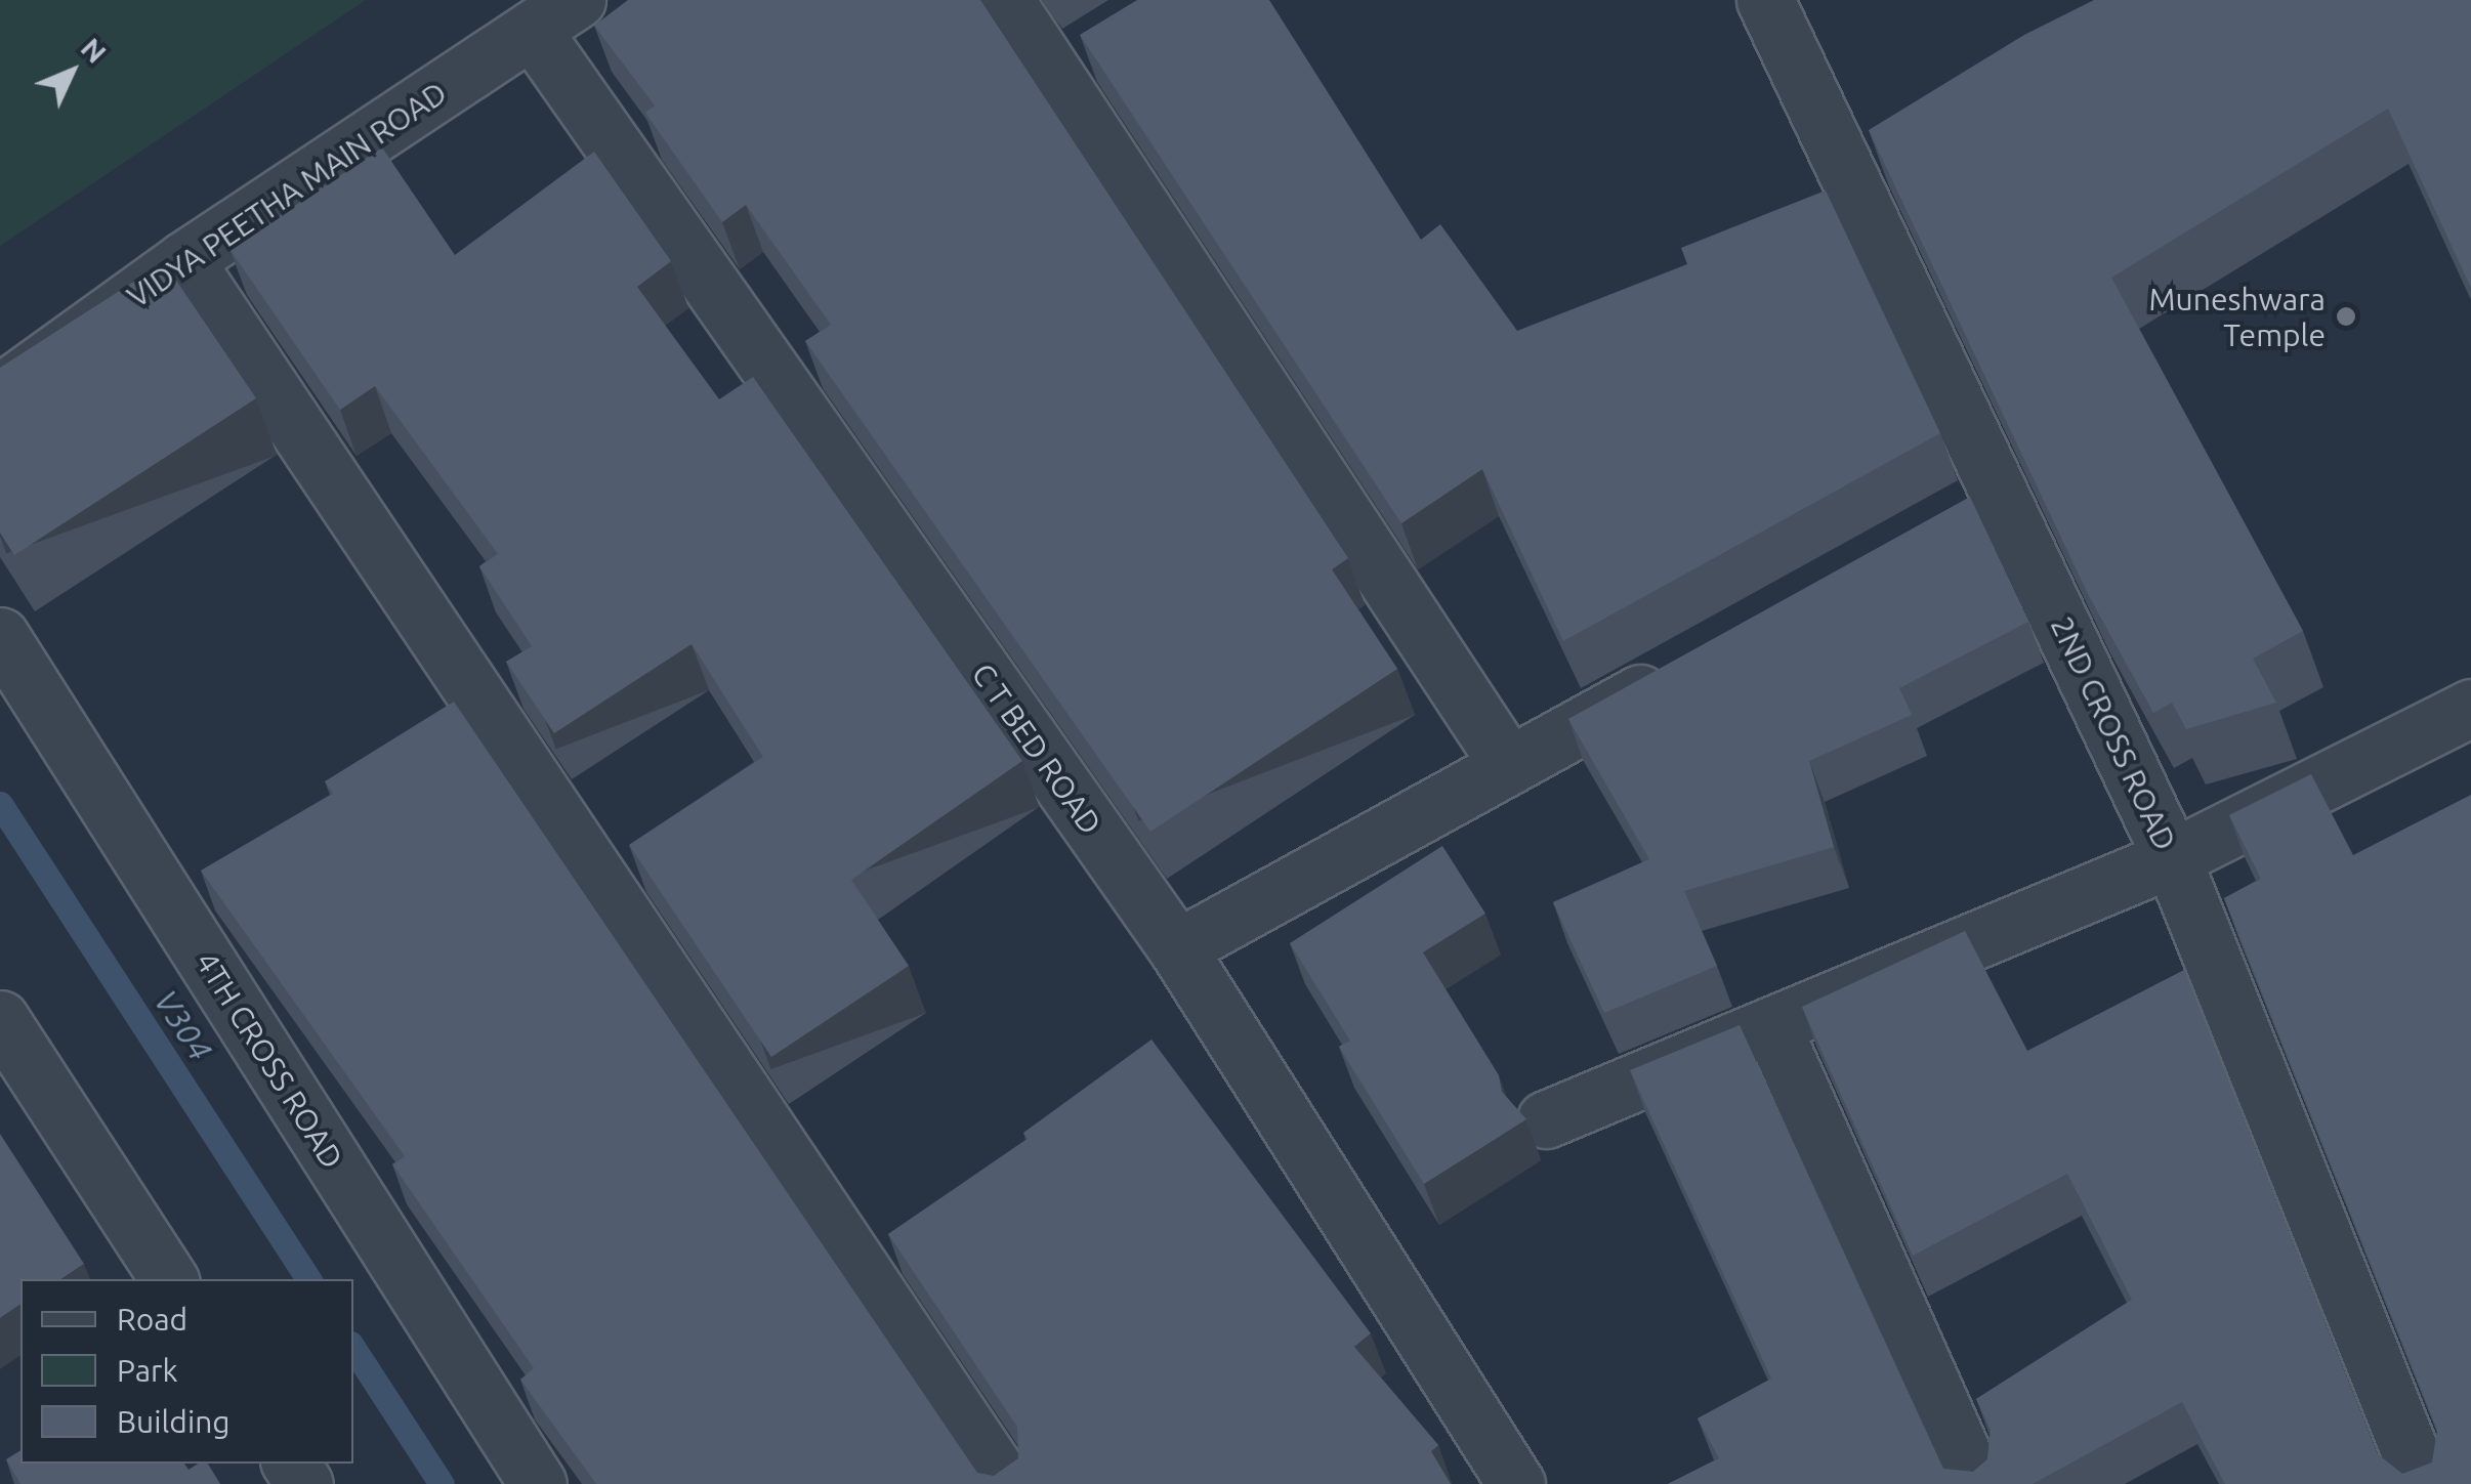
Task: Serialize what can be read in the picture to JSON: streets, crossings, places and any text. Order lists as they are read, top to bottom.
{
  "streets": {
    "street": [
      "VIDYA PEETHA MAIN ROAD",
      "2ND CROSS ROAD",
      "C T BED ROAD",
      "4TH CROSS ROAD"
    ]
  },
  "crossings": [
    ["VIDYA PEETHA MAIN ROAD", "C T BED ROAD"]
  ],
  "water": ["V304"],
  "places": ["Muneshwara Temple"],
  "legend": ["Road", "Park", "Building"],
  "north": "top right"
}
